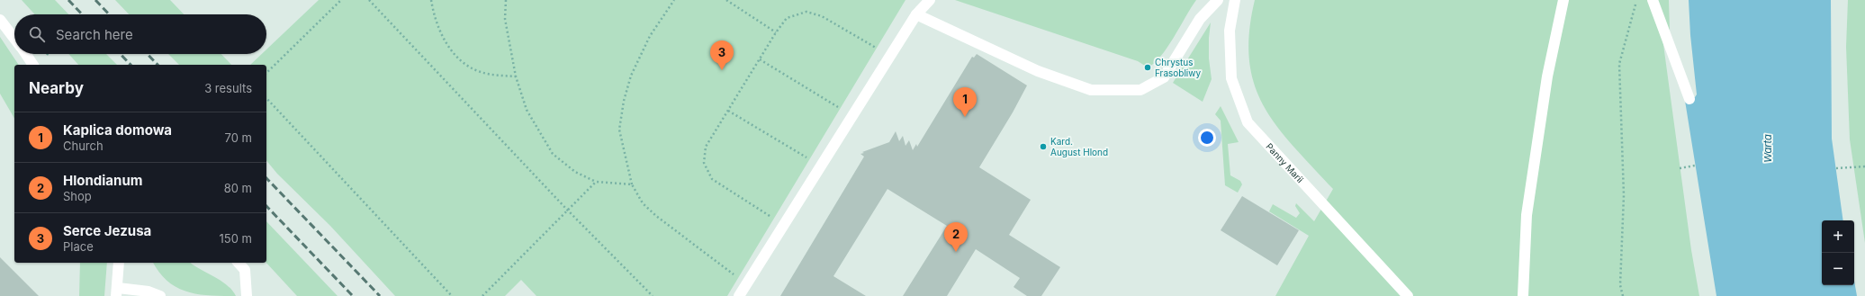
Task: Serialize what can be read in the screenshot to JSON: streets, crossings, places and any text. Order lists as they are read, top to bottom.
{
  "streets": {
    "street": ["Panny Marii"]
  },
  "water": ["Warta"],
  "places": ["Chrystus Frasobliwy", "Kard. August Hlond"],
  "page": {
    "search": "Search here",
    "pins": ["3", "1", "2"],
    "heading": ["Nearby", "3 results"],
    "list": [
      {
        "mark": "1",
        "name": "Kaplica domowa",
        "note": "Church",
        "value": "70 m"
      },
      {
        "mark": "2",
        "name": "Hlondianum",
        "note": "Shop",
        "value": "80 m"
      },
      {
        "mark": "3",
        "name": "Serce Jezusa",
        "note": "Place",
        "value": "150 m"
      }
    ],
    "map_buttons": ["+", "−"]
  }
}
